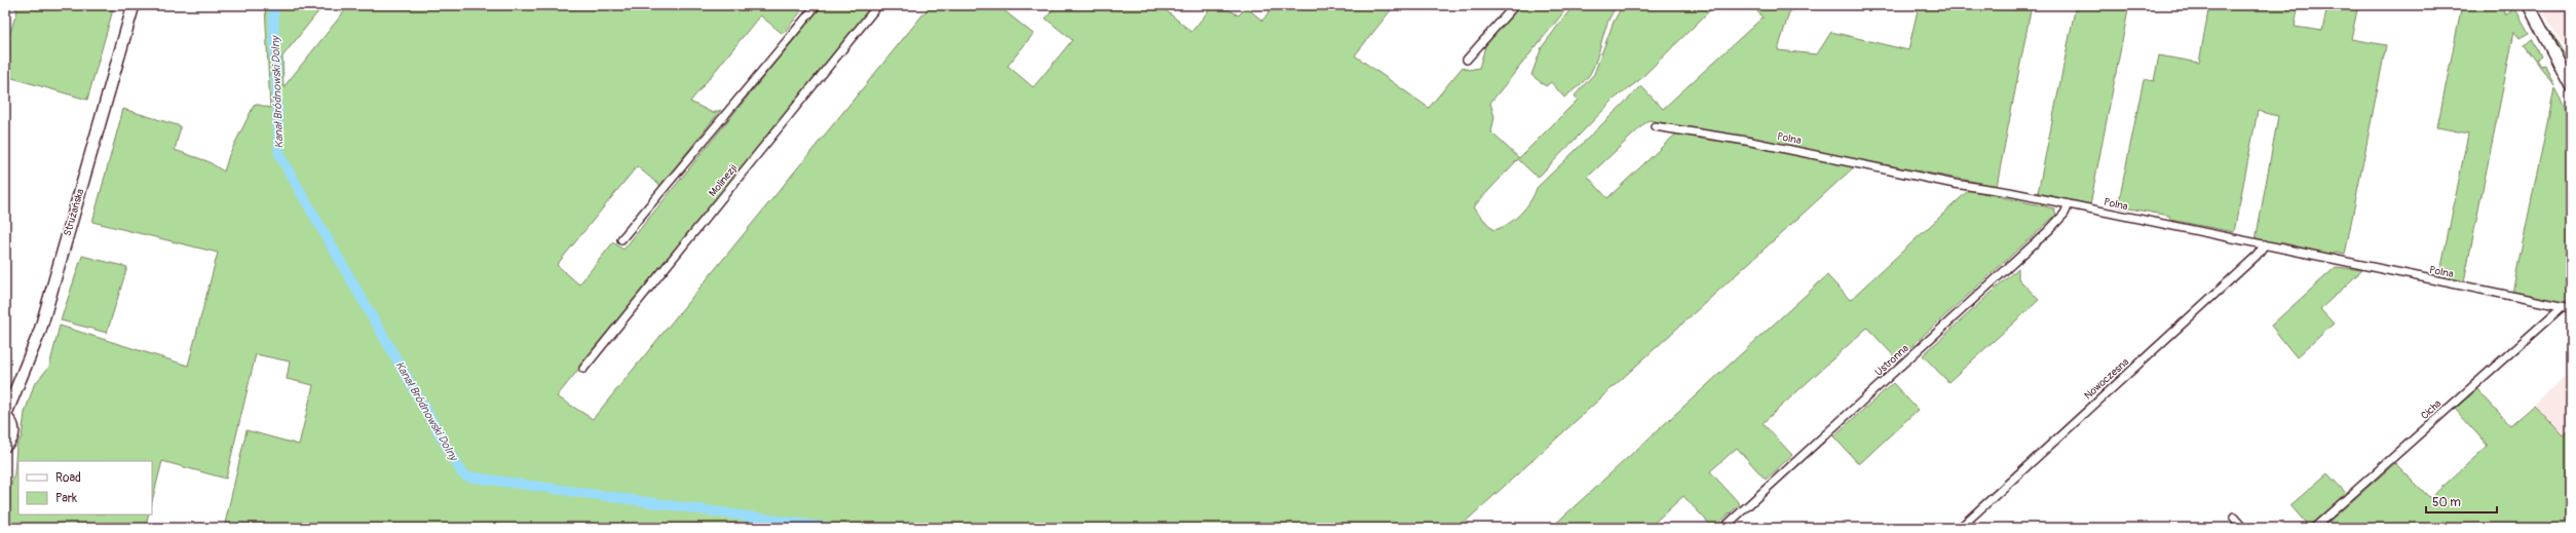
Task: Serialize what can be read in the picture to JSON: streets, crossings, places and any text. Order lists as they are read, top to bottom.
{
  "streets": {
    "main road": ["Strużańska"],
    "street": [
      "Polna",
      "Molinezji",
      "Ustronna",
      "Nowoczesna",
      "Cicha"
    ]
  },
  "crossings": [
    ["Polna", "Ustronna"],
    ["Polna", "Nowoczesna"],
    ["Polna", "Cicha"]
  ],
  "water": ["Kanał Bródnowski Dolny"],
  "legend": ["Road", "Park"],
  "scale_bar": "50 m"
}
